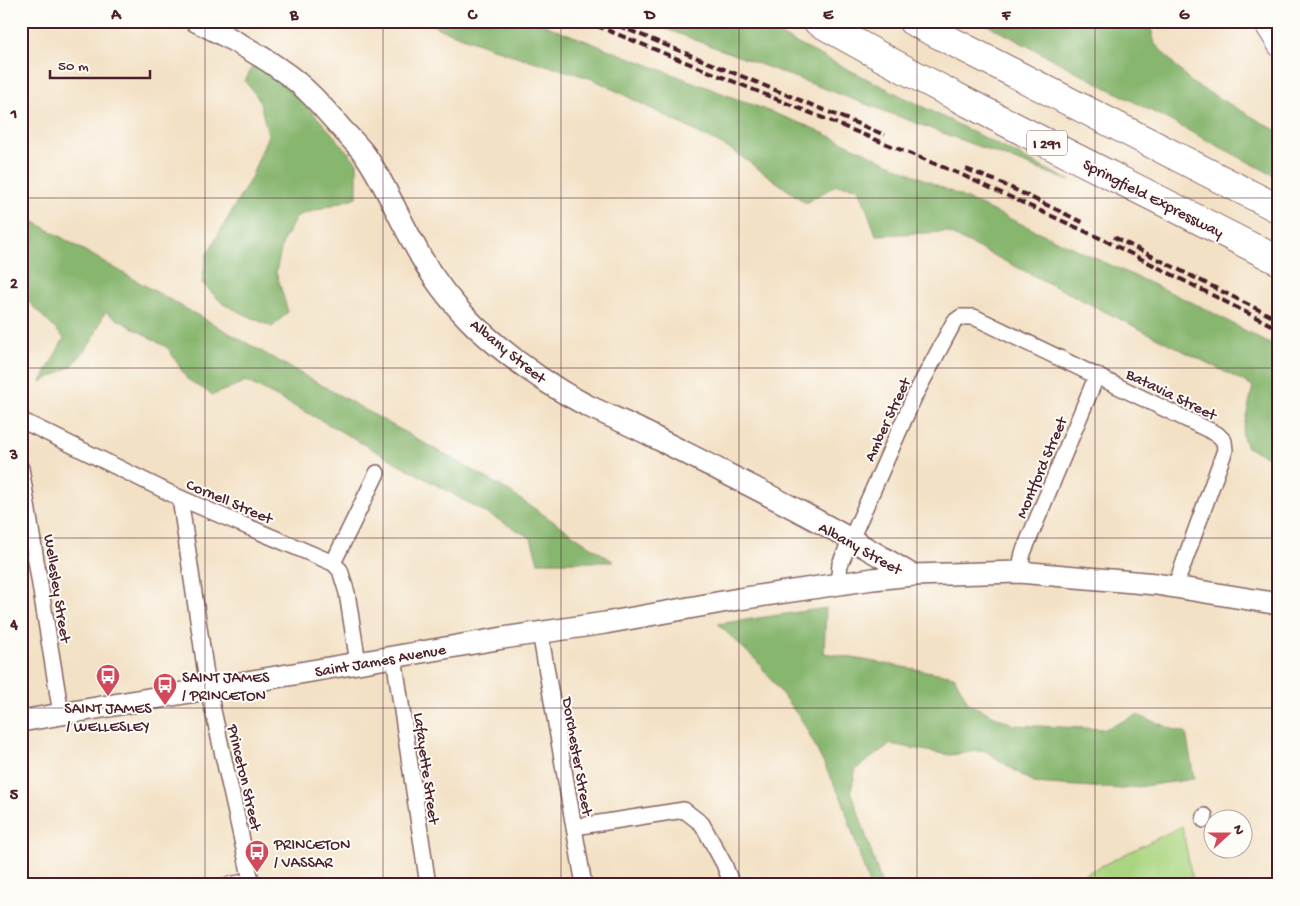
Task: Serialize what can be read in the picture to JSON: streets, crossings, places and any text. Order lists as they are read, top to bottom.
{
  "streets": {
    "highway": ["I 291", "Springfield Expressway"],
    "main road": ["Albany Street", "Saint James Avenue"],
    "street": [
      "Batavia Street",
      "Amber Street",
      "Montford Street",
      "Cornell Street",
      "Wellesley Street",
      "Dorchester Street",
      "Lafayette Street",
      "Princeton Street"
    ]
  },
  "crossings": [
    ["Albany Street", "Amber Street"],
    ["Albany Street", "Saint James Avenue"],
    ["Batavia Street", "Amber Street"],
    ["Batavia Street", "Montford Street"],
    ["Batavia Street", "Saint James Avenue"],
    ["Amber Street", "Saint James Avenue"],
    ["Montford Street", "Saint James Avenue"],
    ["Cornell Street", "Princeton Street"],
    ["Wellesley Street", "Saint James Avenue"],
    ["Saint James Avenue", "Dorchester Street"],
    ["Saint James Avenue", "Lafayette Street"],
    ["Saint James Avenue", "Princeton Street"]
  ],
  "places": {
    "bus stop": ["SAINT JAMES / WELLESLEY", "SAINT JAMES / PRINCETON", "PRINCETON / VASSAR"]
  },
  "scale_bar": "50 m",
  "north": "right",
  "grid": {
    "columns": [
      "A",
      "B",
      "C",
      "D",
      "E",
      "F",
      "G"
    ],
    "rows": [
      "1",
      "2",
      "3",
      "4",
      "5"
    ]
  }
}
